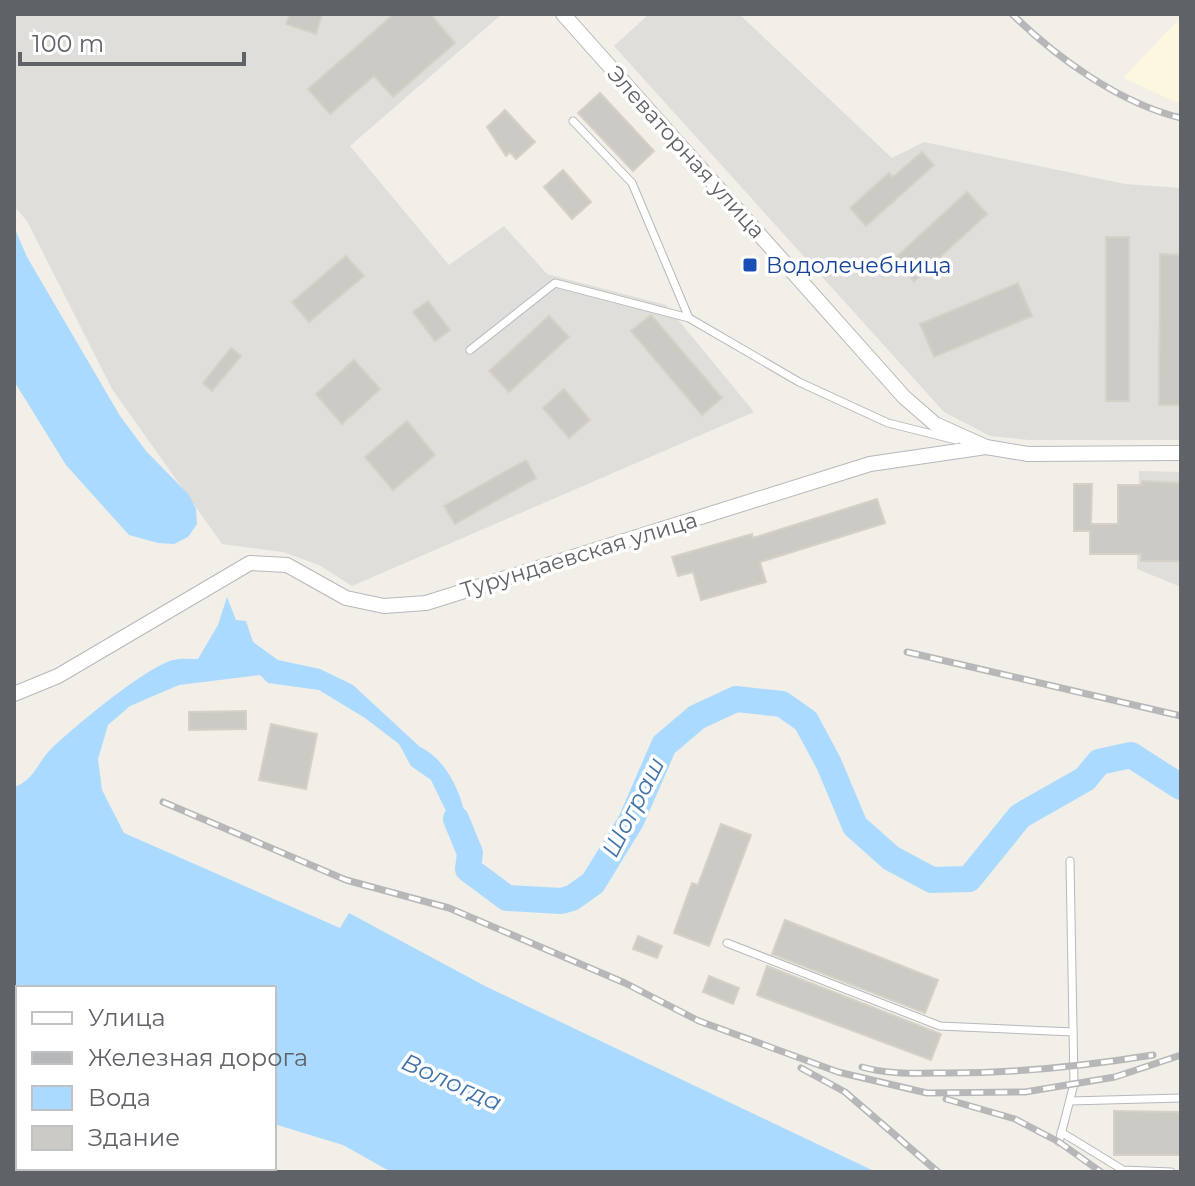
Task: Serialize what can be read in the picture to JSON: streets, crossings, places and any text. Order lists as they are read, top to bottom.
{
  "streets": {
    "street": ["Элеваторная улица", "Турундаевская улица"]
  },
  "crossings": [
    ["Элеваторная улица", "Турундаевская улица"]
  ],
  "water": ["Шограш", "Вологда"],
  "places": {
    "transit": ["Водолечебница"]
  },
  "legend": [
    "Улица",
    "Железная дорога",
    "Вода",
    "Здание"
  ],
  "scale_bar": "100 m"
}
